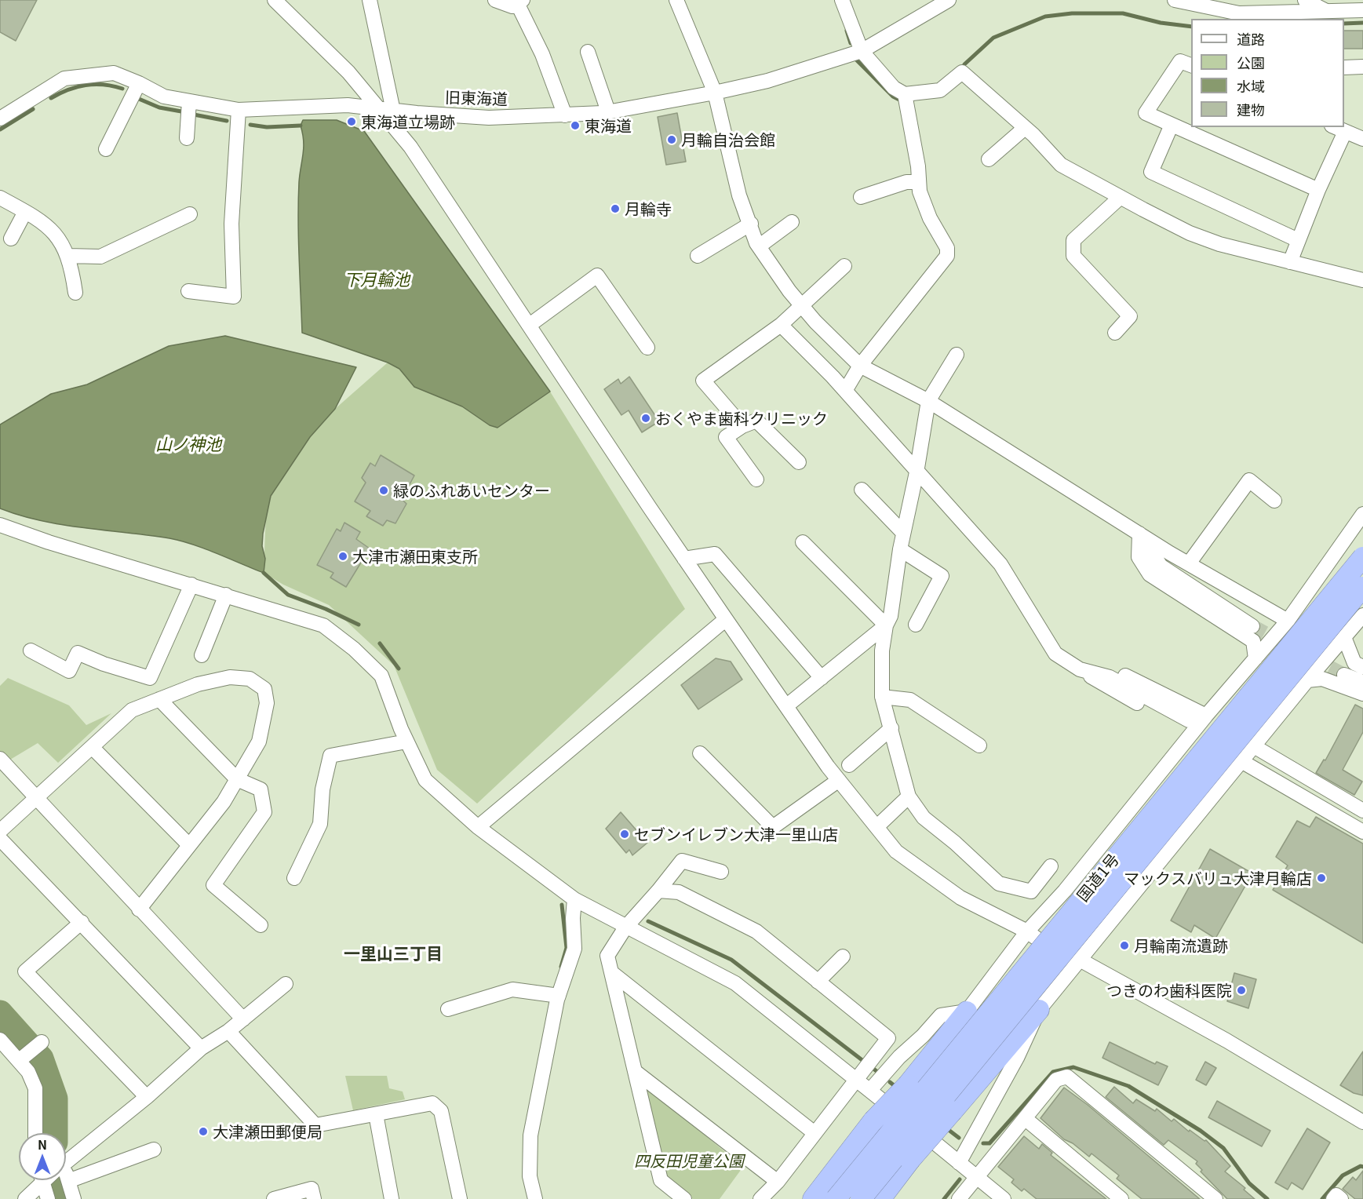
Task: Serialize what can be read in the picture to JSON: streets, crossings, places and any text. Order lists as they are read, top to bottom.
{
  "streets": {
    "highway": ["国道1号"],
    "street": ["旧東海道"]
  },
  "districts": ["一里山三丁目"],
  "water": ["下月輪池", "山ノ神池"],
  "parks": ["四反田児童公園"],
  "places": [
    "東海道立場跡",
    "東海道",
    "月輪自治会館",
    "月輪寺",
    "おくやま歯科クリニック",
    "緑のふれあいセンター",
    "大津市瀬田東支所",
    "セブンイレブン大津一里山店",
    "マックスバリュ大津月輪店",
    "月輪南流遺跡",
    "つきのわ歯科医院",
    "大津瀬田郵便局"
  ],
  "legend": [
    "道路",
    "公園",
    "水域",
    "建物"
  ],
  "north": "top"
}
